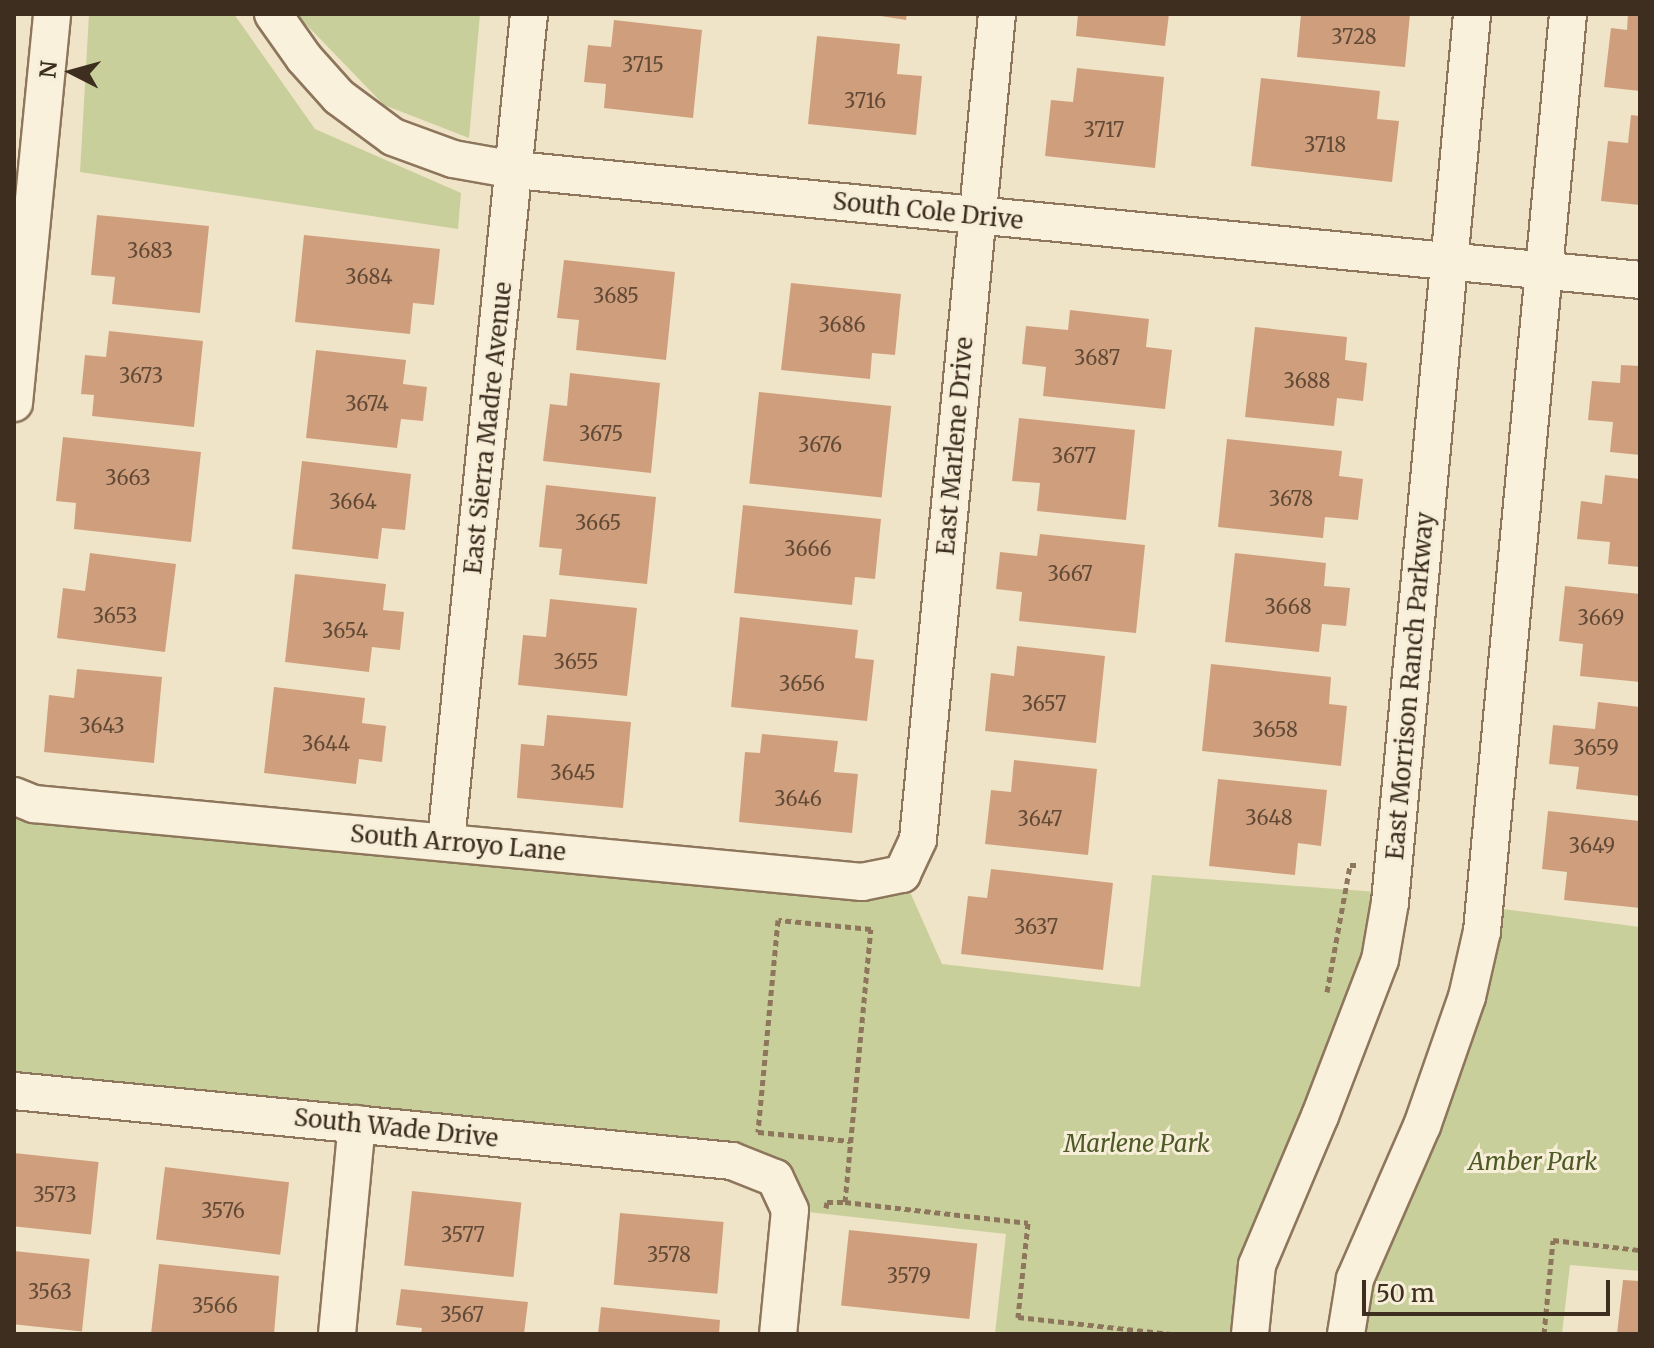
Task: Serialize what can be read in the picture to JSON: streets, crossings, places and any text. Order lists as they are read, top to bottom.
{
  "streets": {
    "street": [
      "South Cole Drive",
      "East Sierra Madre Avenue",
      "East Marlene Drive",
      "East Morrison Ranch Parkway",
      "South Arroyo Lane",
      "South Wade Drive"
    ]
  },
  "crossings": [
    ["South Cole Drive", "East Sierra Madre Avenue"],
    ["South Cole Drive", "East Marlene Drive"],
    ["South Cole Drive", "East Morrison Ranch Parkway"],
    ["East Sierra Madre Avenue", "South Arroyo Lane"],
    ["East Marlene Drive", "South Arroyo Lane"]
  ],
  "parks": ["Marlene Park", "Amber Park"],
  "house_numbers": [
    "3728",
    "3715",
    "3716",
    "3717",
    "3718",
    "3683",
    "3684",
    "3685",
    "3686",
    "3687",
    "3673",
    "3688",
    "3674",
    "3675",
    "3676",
    "3677",
    "3663",
    "3678",
    "3664",
    "3665",
    "3666",
    "3667",
    "3668",
    "3653",
    "3669",
    "3654",
    "3655",
    "3656",
    "3657",
    "3643",
    "3658",
    "3644",
    "3659",
    "3645",
    "3646",
    "3648",
    "3647",
    "3649",
    "3637",
    "3573",
    "3576",
    "3577",
    "3578",
    "3579",
    "3563",
    "3566",
    "3567"
  ],
  "scale_bar": "50 m",
  "north": "left"
}
